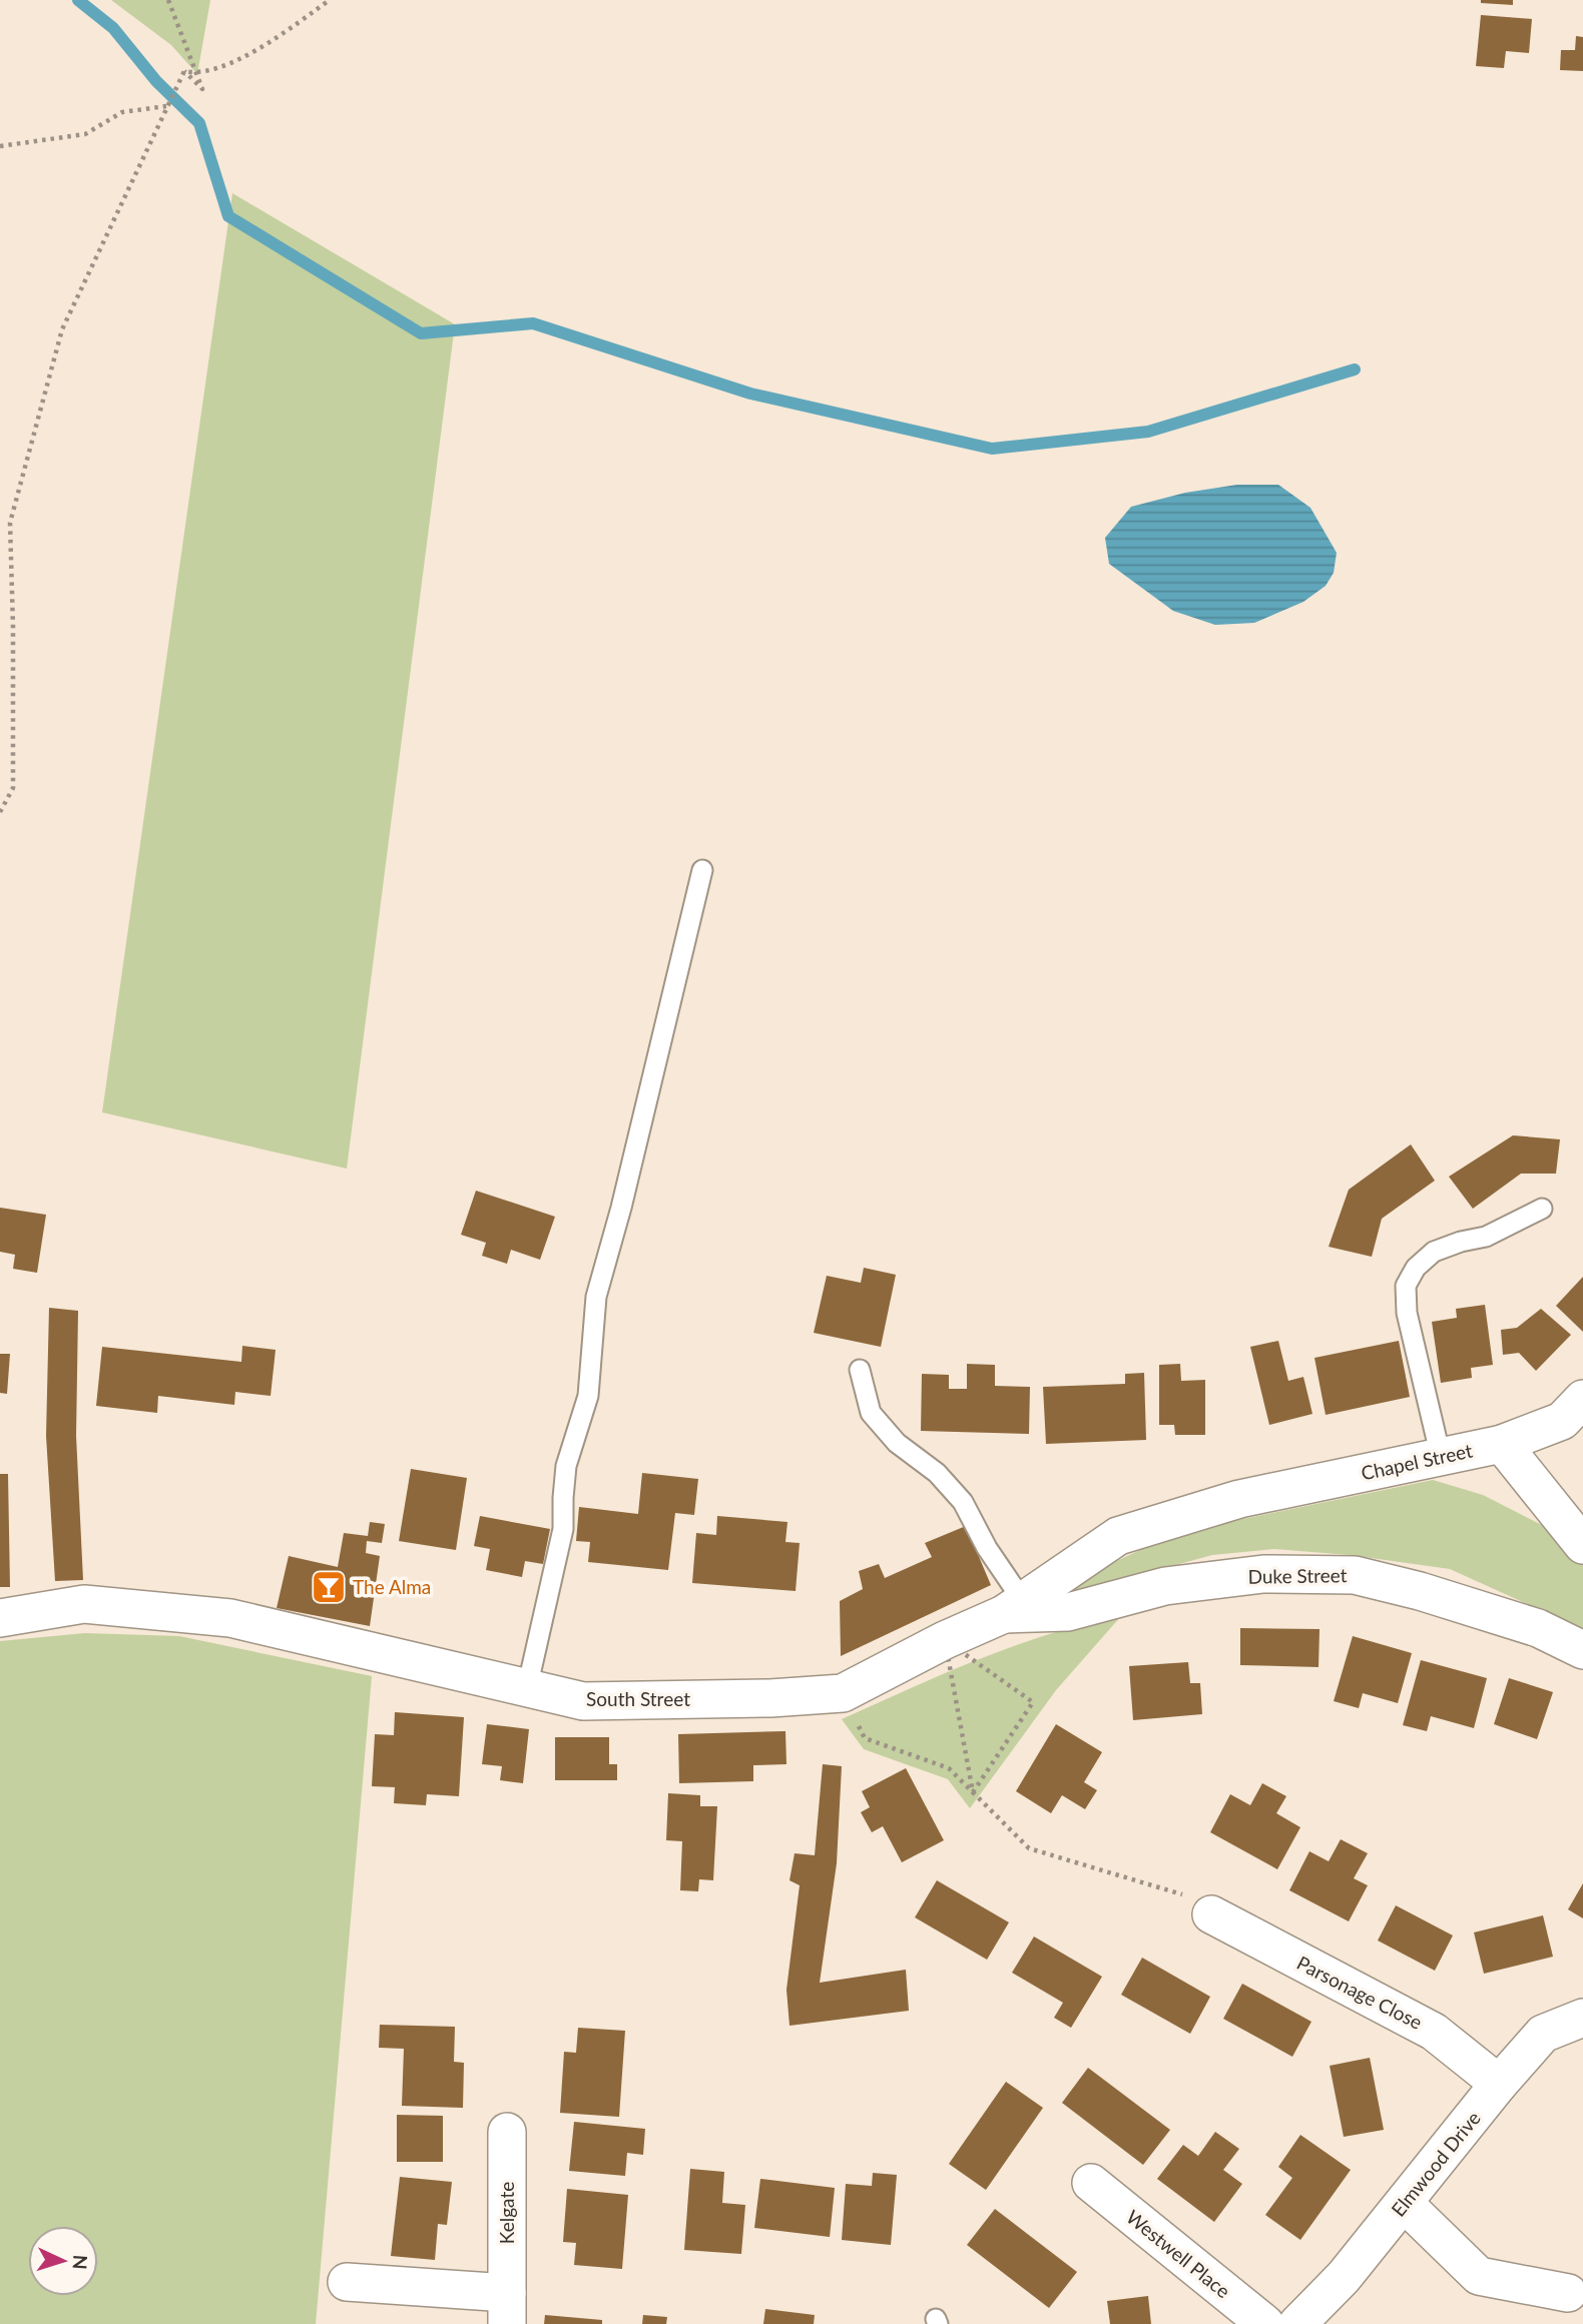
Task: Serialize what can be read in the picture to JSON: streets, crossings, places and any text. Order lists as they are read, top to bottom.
{
  "streets": {
    "street": [
      "Chapel Street",
      "Duke Street",
      "South Street",
      "Parsonage Close",
      "Elmwood Drive",
      "Kelgate",
      "Westwell Place"
    ]
  },
  "crossings": [
    ["Chapel Street", "South Street"],
    ["Duke Street", "South Street"],
    ["Parsonage Close", "Elmwood Drive"]
  ],
  "places": {
    "bar": ["The Alma"]
  },
  "north": "right"
}
